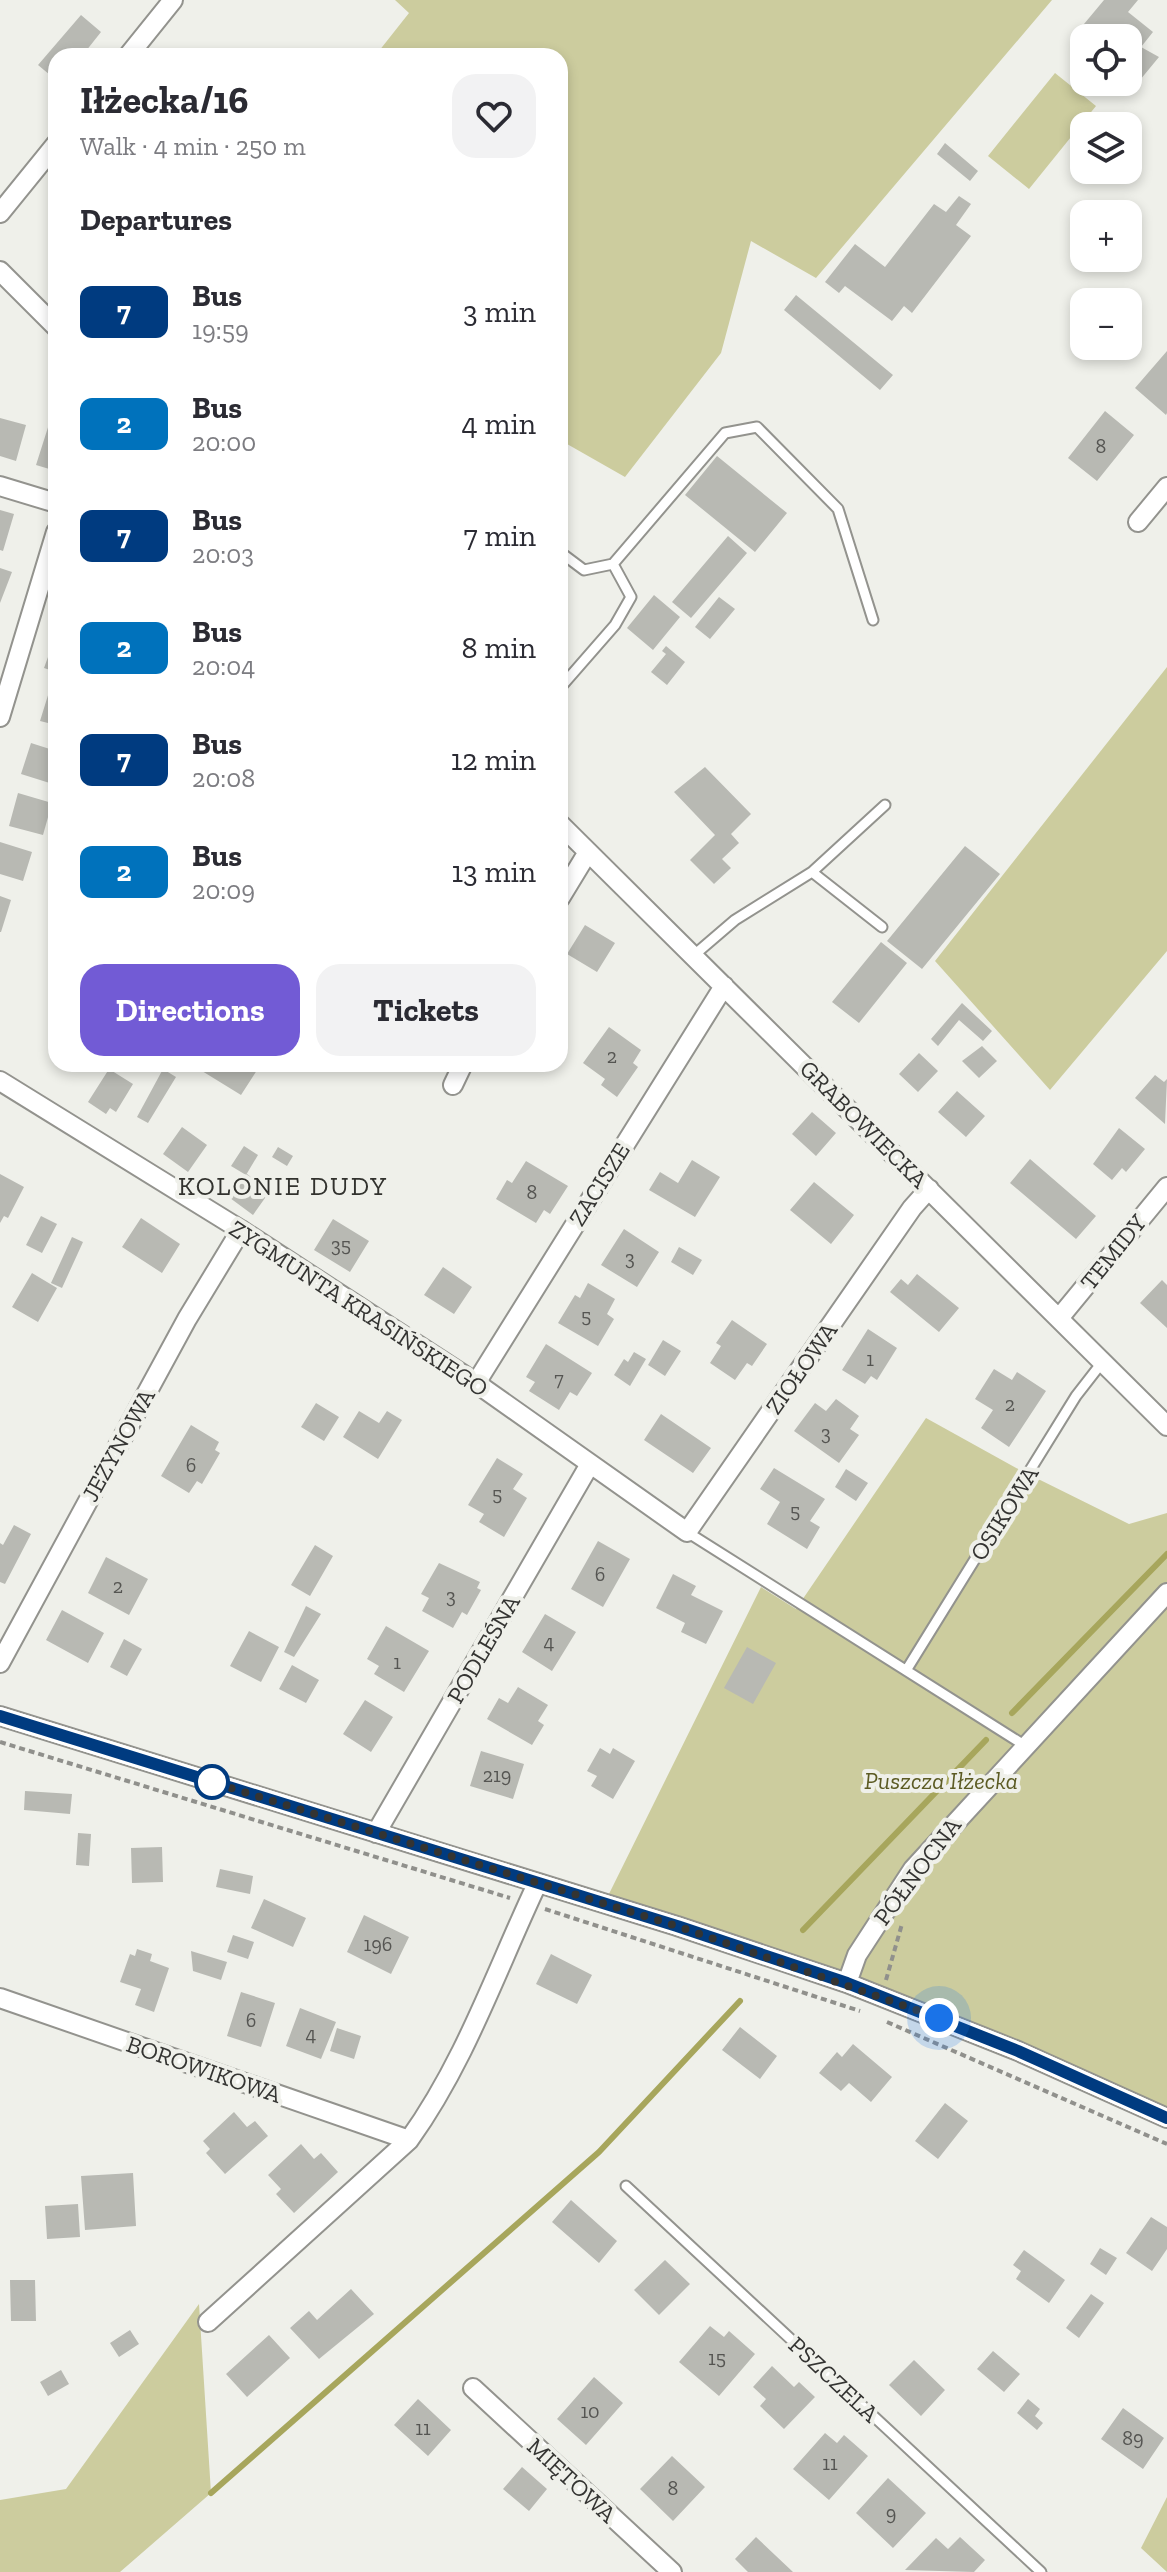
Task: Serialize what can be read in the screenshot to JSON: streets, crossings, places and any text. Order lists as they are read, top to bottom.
{
  "streets": {
    "street": [
      "GRABOWIECKA",
      "ZACISZE",
      "TEMIDY",
      "ZYGMUNTA KRASIŃSKIEGO",
      "ZIOŁOWA",
      "JEŻYNOWA",
      "PODLEŚNA",
      "PÓŁNOCNA",
      "BOROWIKOWA",
      "MIĘTOWA"
    ],
    "lane": ["OSIKOWA", "PSZCZELA"]
  },
  "crossings": [
    ["GRABOWIECKA", "ZACISZE"],
    ["GRABOWIECKA", "TEMIDY"],
    ["GRABOWIECKA", "ZIOŁOWA"],
    ["GRABOWIECKA", "OSIKOWA"],
    ["ZACISZE", "ZYGMUNTA KRASIŃSKIEGO"],
    ["ZYGMUNTA KRASIŃSKIEGO", "ZIOŁOWA"],
    ["ZYGMUNTA KRASIŃSKIEGO", "JEŻYNOWA"],
    ["ZYGMUNTA KRASIŃSKIEGO", "PODLEŚNA"]
  ],
  "districts": ["KOLONIE DUDY"],
  "parks": ["Puszcza Iłżecka"],
  "lines": ["bus line 7"],
  "house_numbers": [
    "8",
    "2",
    "8",
    "35",
    "3",
    "5",
    "1",
    "7",
    "2",
    "3",
    "6",
    "5",
    "5",
    "6",
    "2",
    "3",
    "4",
    "1",
    "219",
    "196",
    "6",
    "4",
    "15",
    "10",
    "11",
    "89",
    "11",
    "8",
    "9"
  ],
  "page": {
    "map_buttons": ["+", "−"],
    "heading": [
      ["Iłżecka/16", "Walk · 4 min · 250 m"],
      "Departures"
    ],
    "list": [
      {
        "mark": "7",
        "name": "Bus",
        "note": "19:59",
        "value": "3 min"
      },
      {
        "mark": "2",
        "name": "Bus",
        "note": "20:00",
        "value": "4 min"
      },
      {
        "mark": "7",
        "name": "Bus",
        "note": "20:03",
        "value": "7 min"
      },
      {
        "mark": "2",
        "name": "Bus",
        "note": "20:04",
        "value": "8 min"
      },
      {
        "mark": "7",
        "name": "Bus",
        "note": "20:08",
        "value": "12 min"
      },
      {
        "mark": "2",
        "name": "Bus",
        "note": "20:09",
        "value": "13 min"
      }
    ],
    "buttons": ["Directions", "Tickets"]
  }
}
